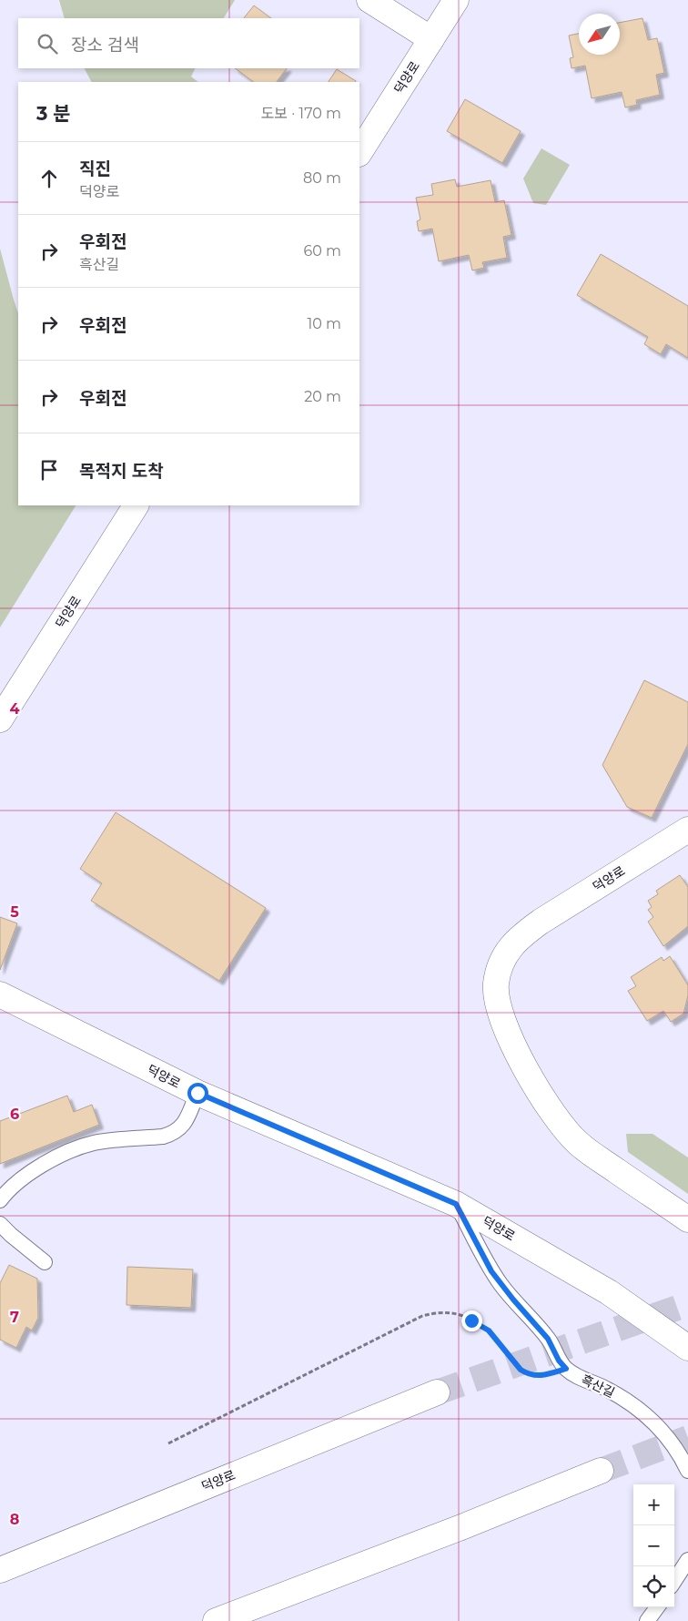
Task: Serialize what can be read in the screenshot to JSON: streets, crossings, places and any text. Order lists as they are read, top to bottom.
{
  "streets": {
    "street": ["덕양로"],
    "lane": ["흑산길"]
  },
  "crossings": [
    ["덕양로", "흑산길"]
  ],
  "north": "bottom left",
  "page": {
    "search": "장소 검색",
    "heading": ["3 분", "도보 · 170 m"],
    "list": [
      ["직진", "덕양로", "80 m"],
      ["우회전", "흑산길", "60 m"],
      ["우회전", "10 m"],
      ["우회전", "20 m"],
      "목적지 도착"
    ],
    "map_buttons": ["+", "−"]
  },
  "grid": {
    "rows": [
      "4",
      "5",
      "6",
      "7",
      "8"
    ]
  }
}
